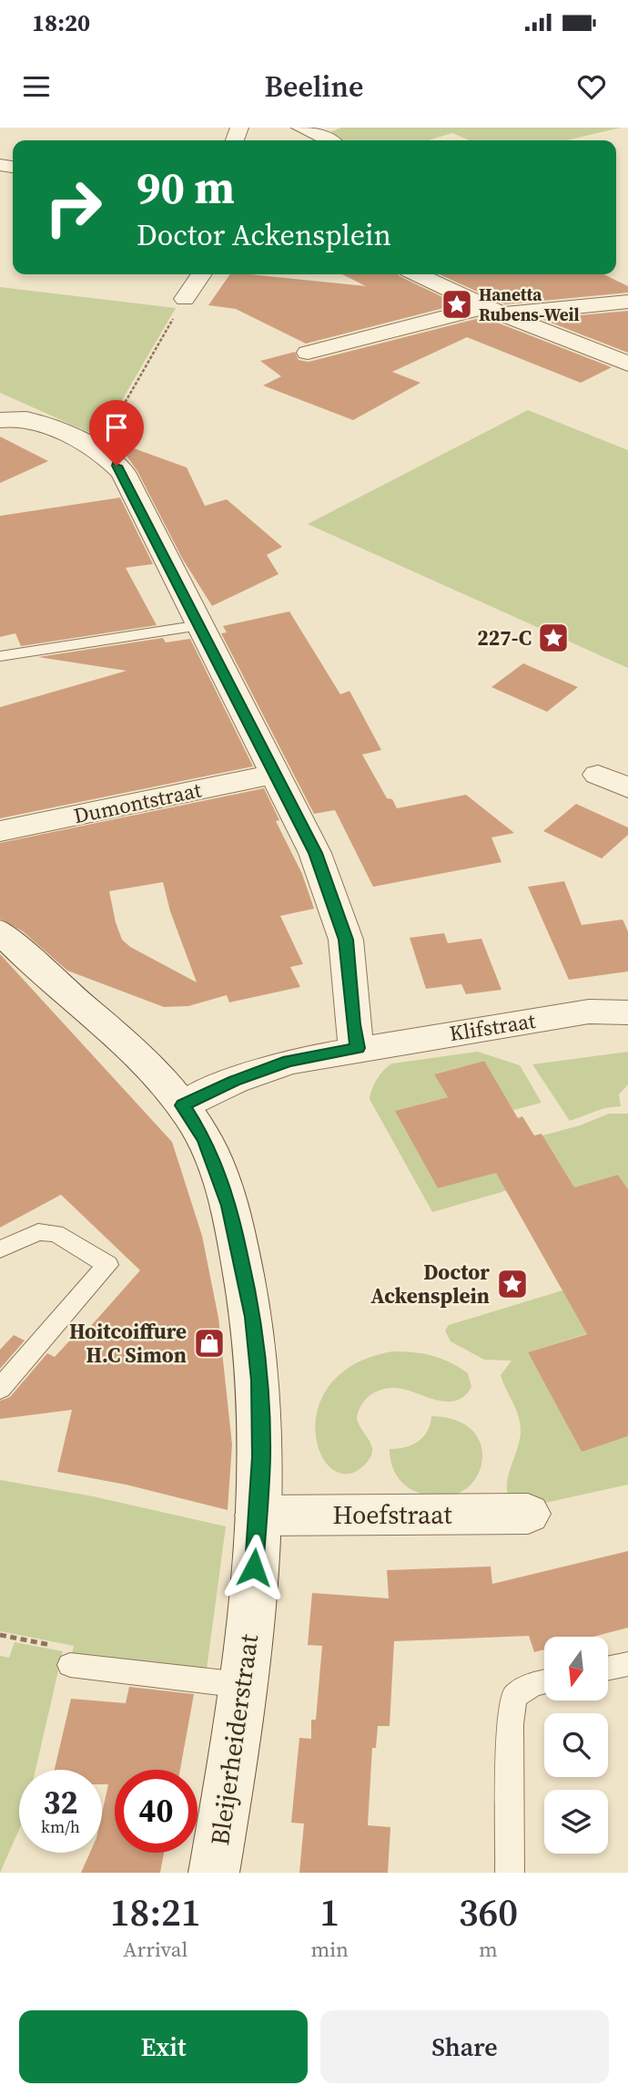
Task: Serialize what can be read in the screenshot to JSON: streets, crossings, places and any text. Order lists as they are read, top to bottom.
{
  "streets": {
    "street": [
      "Dumontstraat",
      "Klifstraat",
      "Hoefstraat",
      "Bleijerheiderstraat"
    ]
  },
  "crossings": [
    ["Hoefstraat", "Bleijerheiderstraat"]
  ],
  "places": {
    "place": ["Hanetta Rubens-Weil", "227-C", "Doctor Ackensplein"],
    "shop": ["Hoitcoiffure H.C Simon"]
  },
  "north": "bottom",
  "page": {
    "status": "18:20",
    "header": "Beeline",
    "turn": ["90 m", "Doctor Ackensplein"],
    "speed": "32 km/h",
    "limit": "40",
    "eta": [
      "18:21",
      "Arrival",
      "1",
      "min",
      "360",
      "m"
    ],
    "buttons": ["Exit", "Share"]
  }
}
